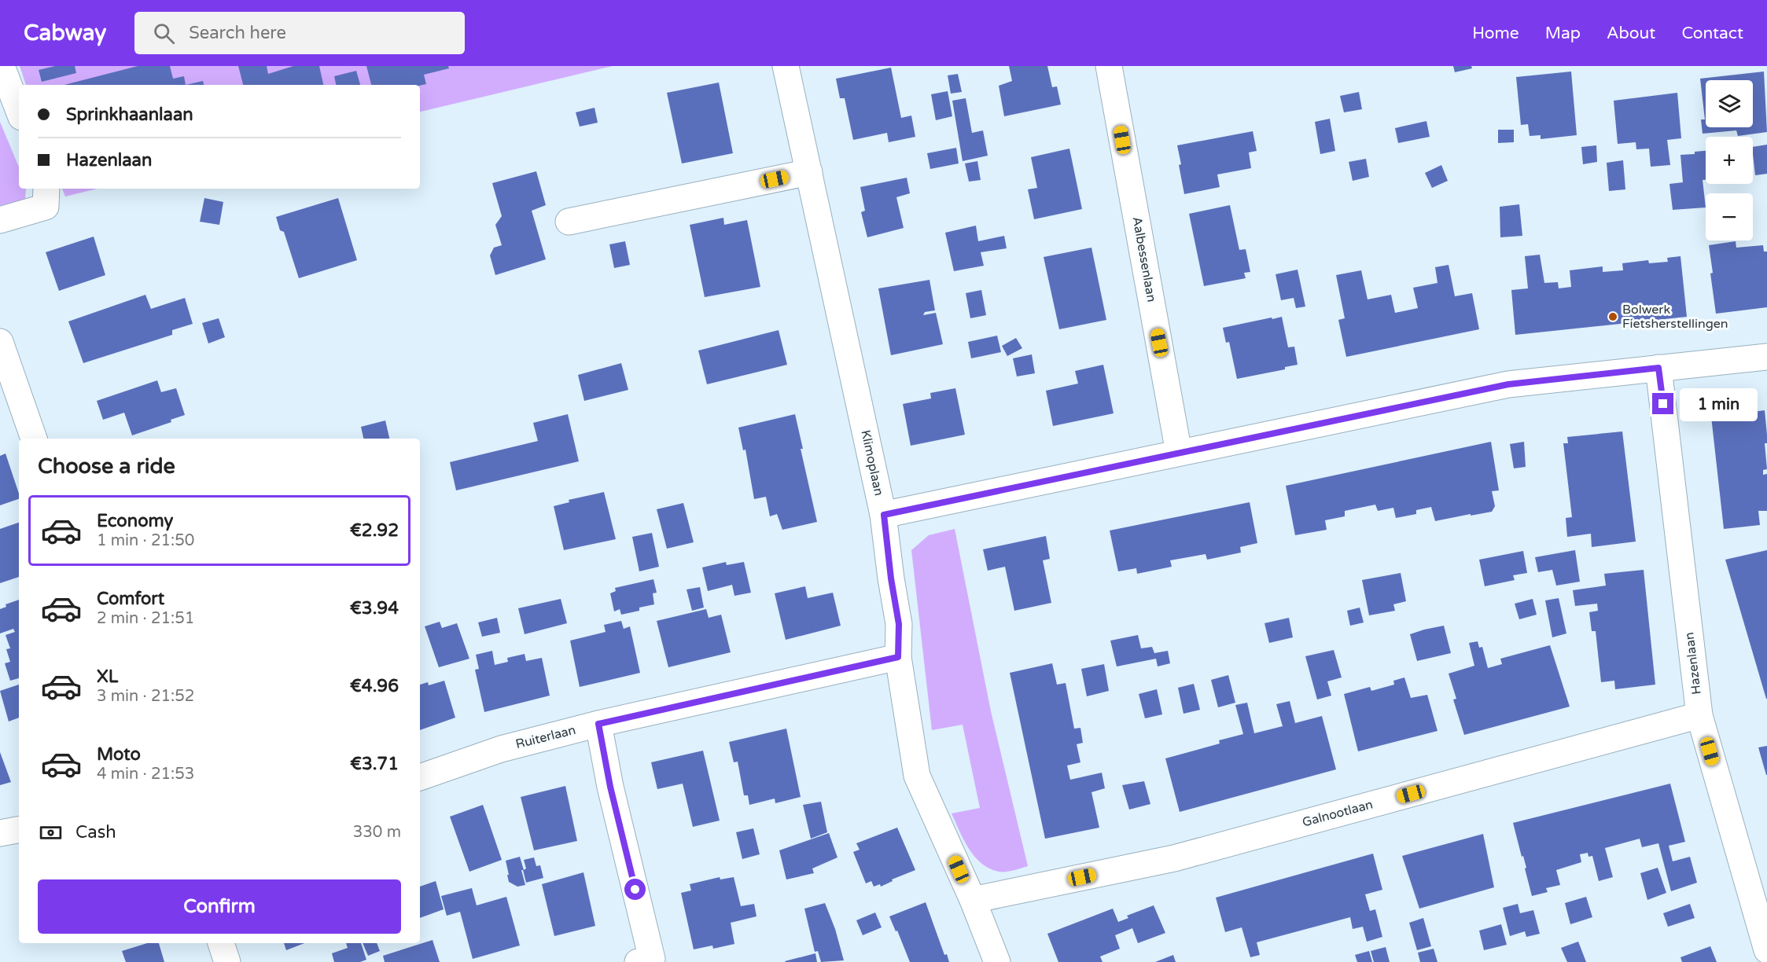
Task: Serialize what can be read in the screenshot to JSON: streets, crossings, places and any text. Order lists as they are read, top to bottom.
{
  "streets": {
    "street": [
      "Aalbessenlaan",
      "Klimoplaan",
      "Hazenlaan",
      "Ruiterlaan",
      "Galnootlaan"
    ]
  },
  "crossings": [
    ["Klimoplaan", "Ruiterlaan"],
    ["Klimoplaan", "Galnootlaan"],
    ["Hazenlaan", "Galnootlaan"]
  ],
  "places": ["Bolwerk Fietsherstellingen"],
  "page": {
    "header": "Cabway",
    "search": "Search here",
    "nav": [
      "Home",
      "Map",
      "About",
      "Contact"
    ],
    "map_buttons": ["+", "−"],
    "banner": ["Sprinkhaanlaan", "Hazenlaan"],
    "bubble": "1 min",
    "heading": "Choose a ride",
    "list": [
      {
        "name": "Economy",
        "note": "1 min · 21:50",
        "value": "€2.92"
      },
      {
        "name": "Comfort",
        "note": "2 min · 21:51",
        "value": "€3.94"
      },
      {
        "name": "XL",
        "note": "3 min · 21:52",
        "value": "€4.96"
      },
      {
        "name": "Moto",
        "note": "4 min · 21:53",
        "value": "€3.71"
      }
    ],
    "pay": ["Cash", "330 m"],
    "buttons": "Confirm"
  }
}
